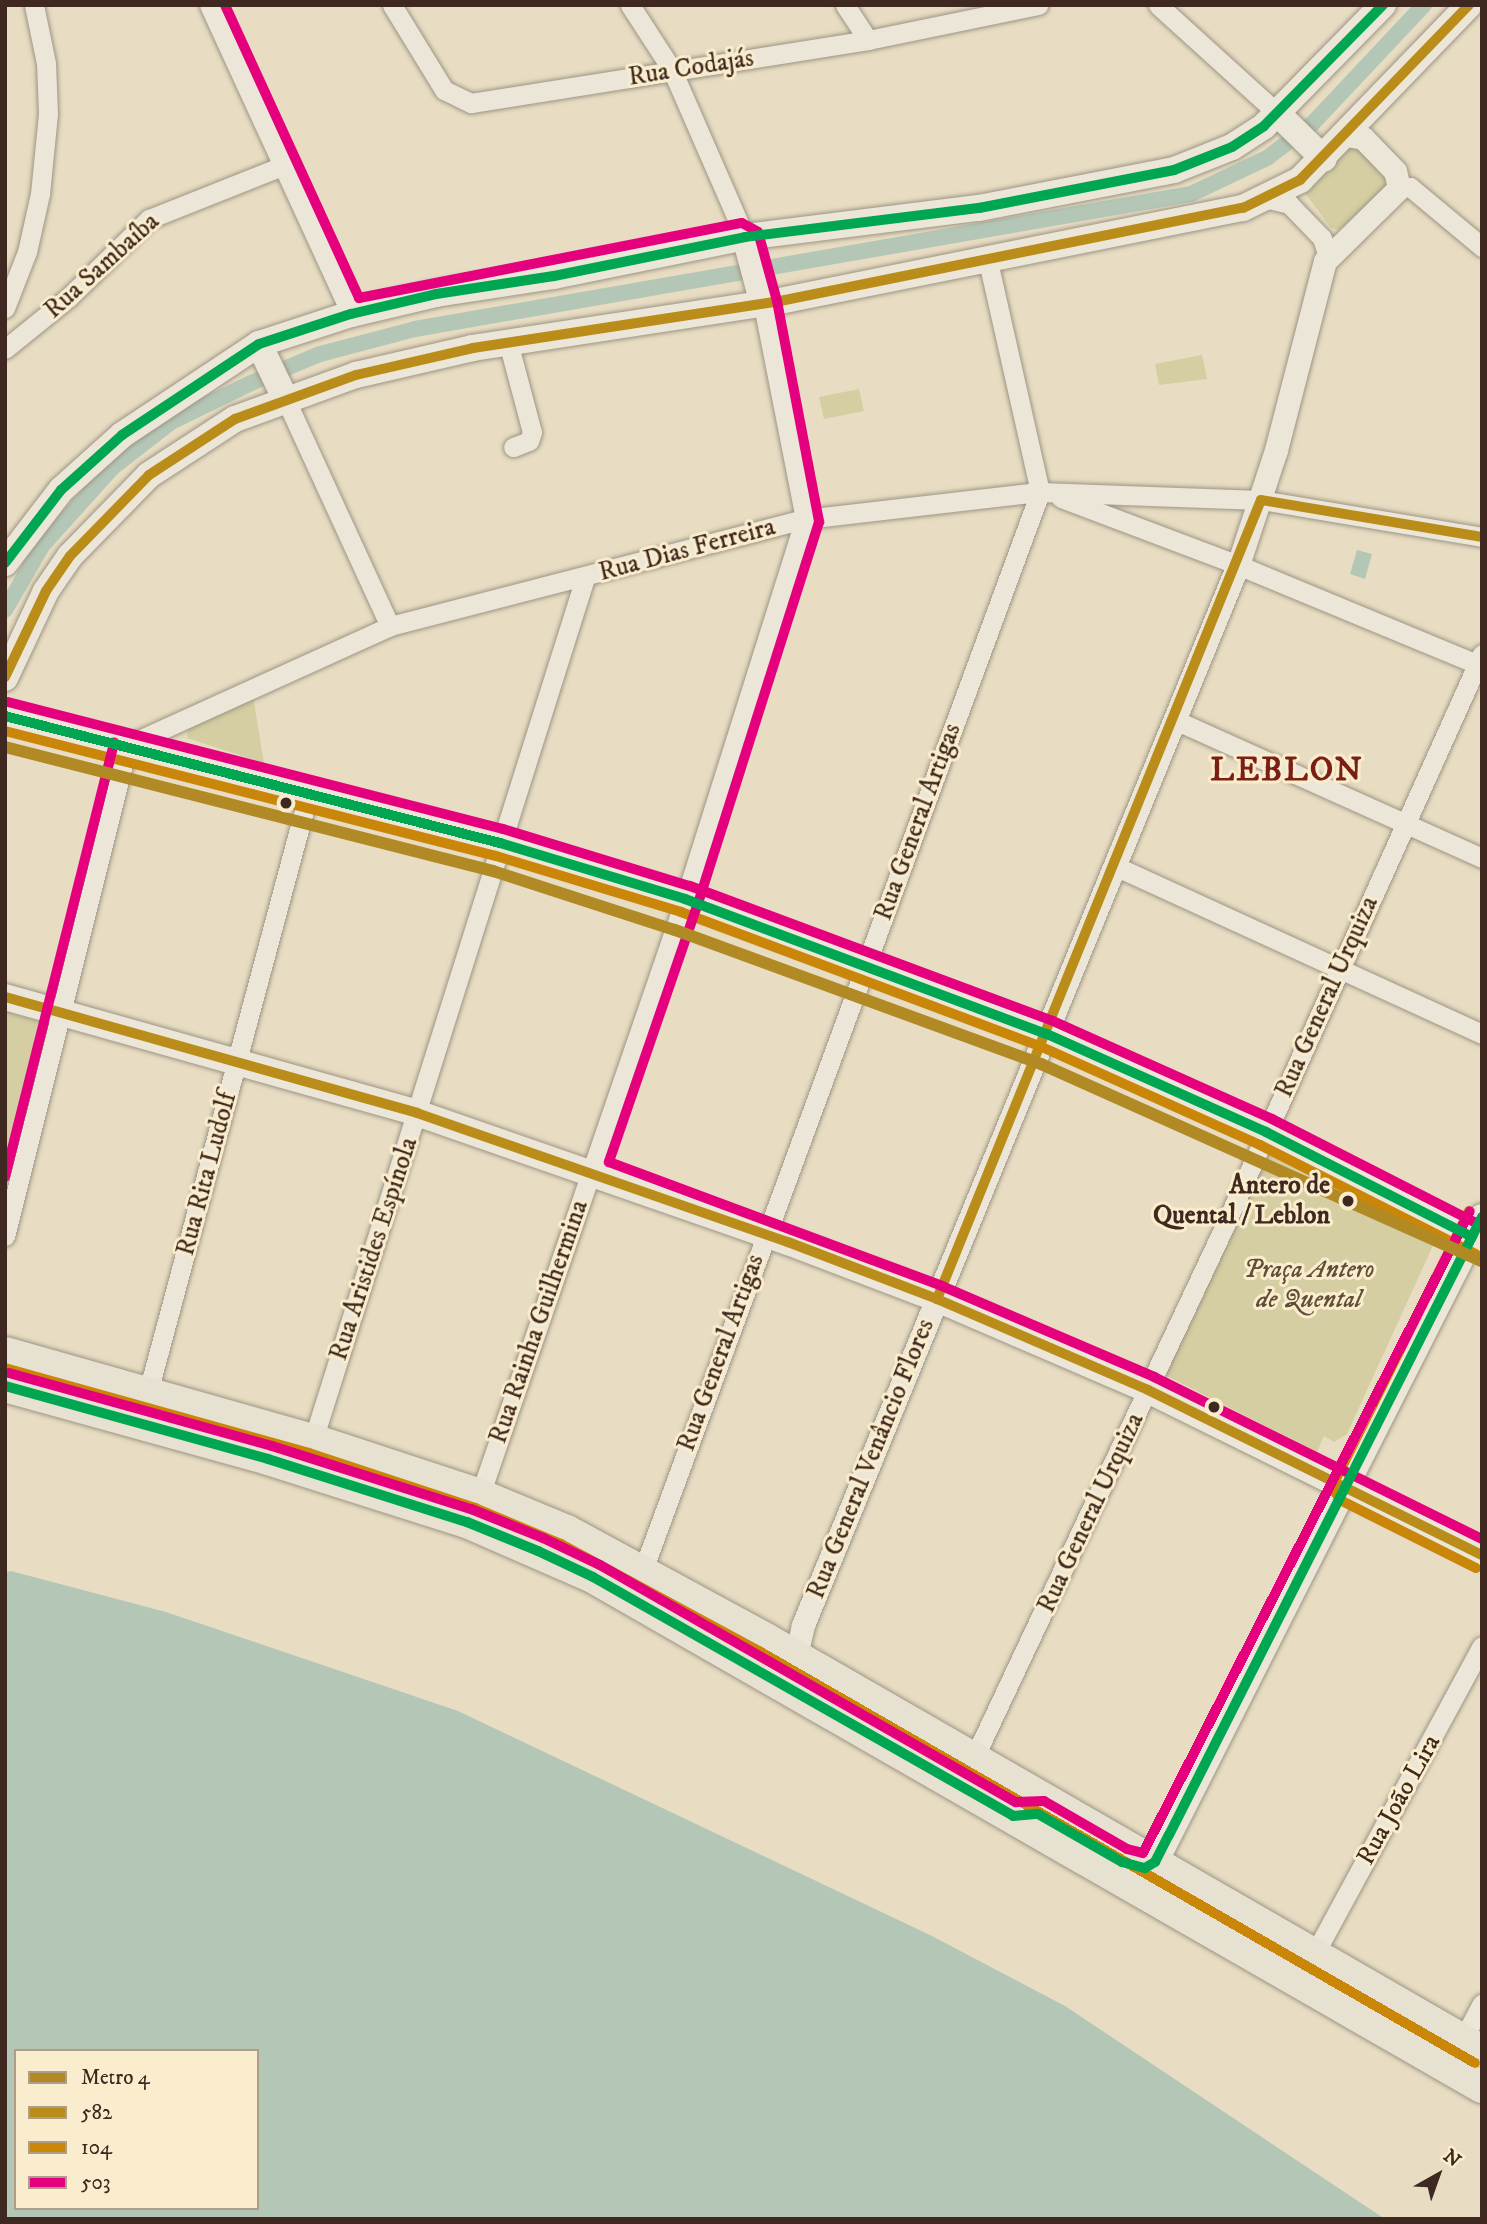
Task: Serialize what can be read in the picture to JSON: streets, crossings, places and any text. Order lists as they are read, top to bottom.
{
  "streets": {
    "street": [
      "Rua Codajás",
      "Rua Sambaíba",
      "Rua Dias Ferreira",
      "Rua General Artigas",
      "Rua General Urquiza",
      "Rua Rita Ludolf",
      "Rua Aristides Espínola",
      "Rua Rainha Guilhermina",
      "Rua General Venâncio Flores",
      "Rua João Lira"
    ]
  },
  "crossings": [
    ["Rua Dias Ferreira", "Rua General Artigas"],
    ["Rua Dias Ferreira", "Rua Aristides Espínola"],
    ["Rua Dias Ferreira", "Rua Rainha Guilhermina"],
    ["Rua Dias Ferreira", "Rua General Venâncio Flores"]
  ],
  "districts": ["LEBLON"],
  "parks": ["Praça Antero de Quental"],
  "places": ["Antero de Quental / Leblon"],
  "lines": [
    "transit line 582",
    "transit line 503",
    "transit line 104",
    "metro line 4"
  ],
  "legend": [
    "Metro 4",
    "582",
    "104",
    "503"
  ],
  "north": "top right"
}
